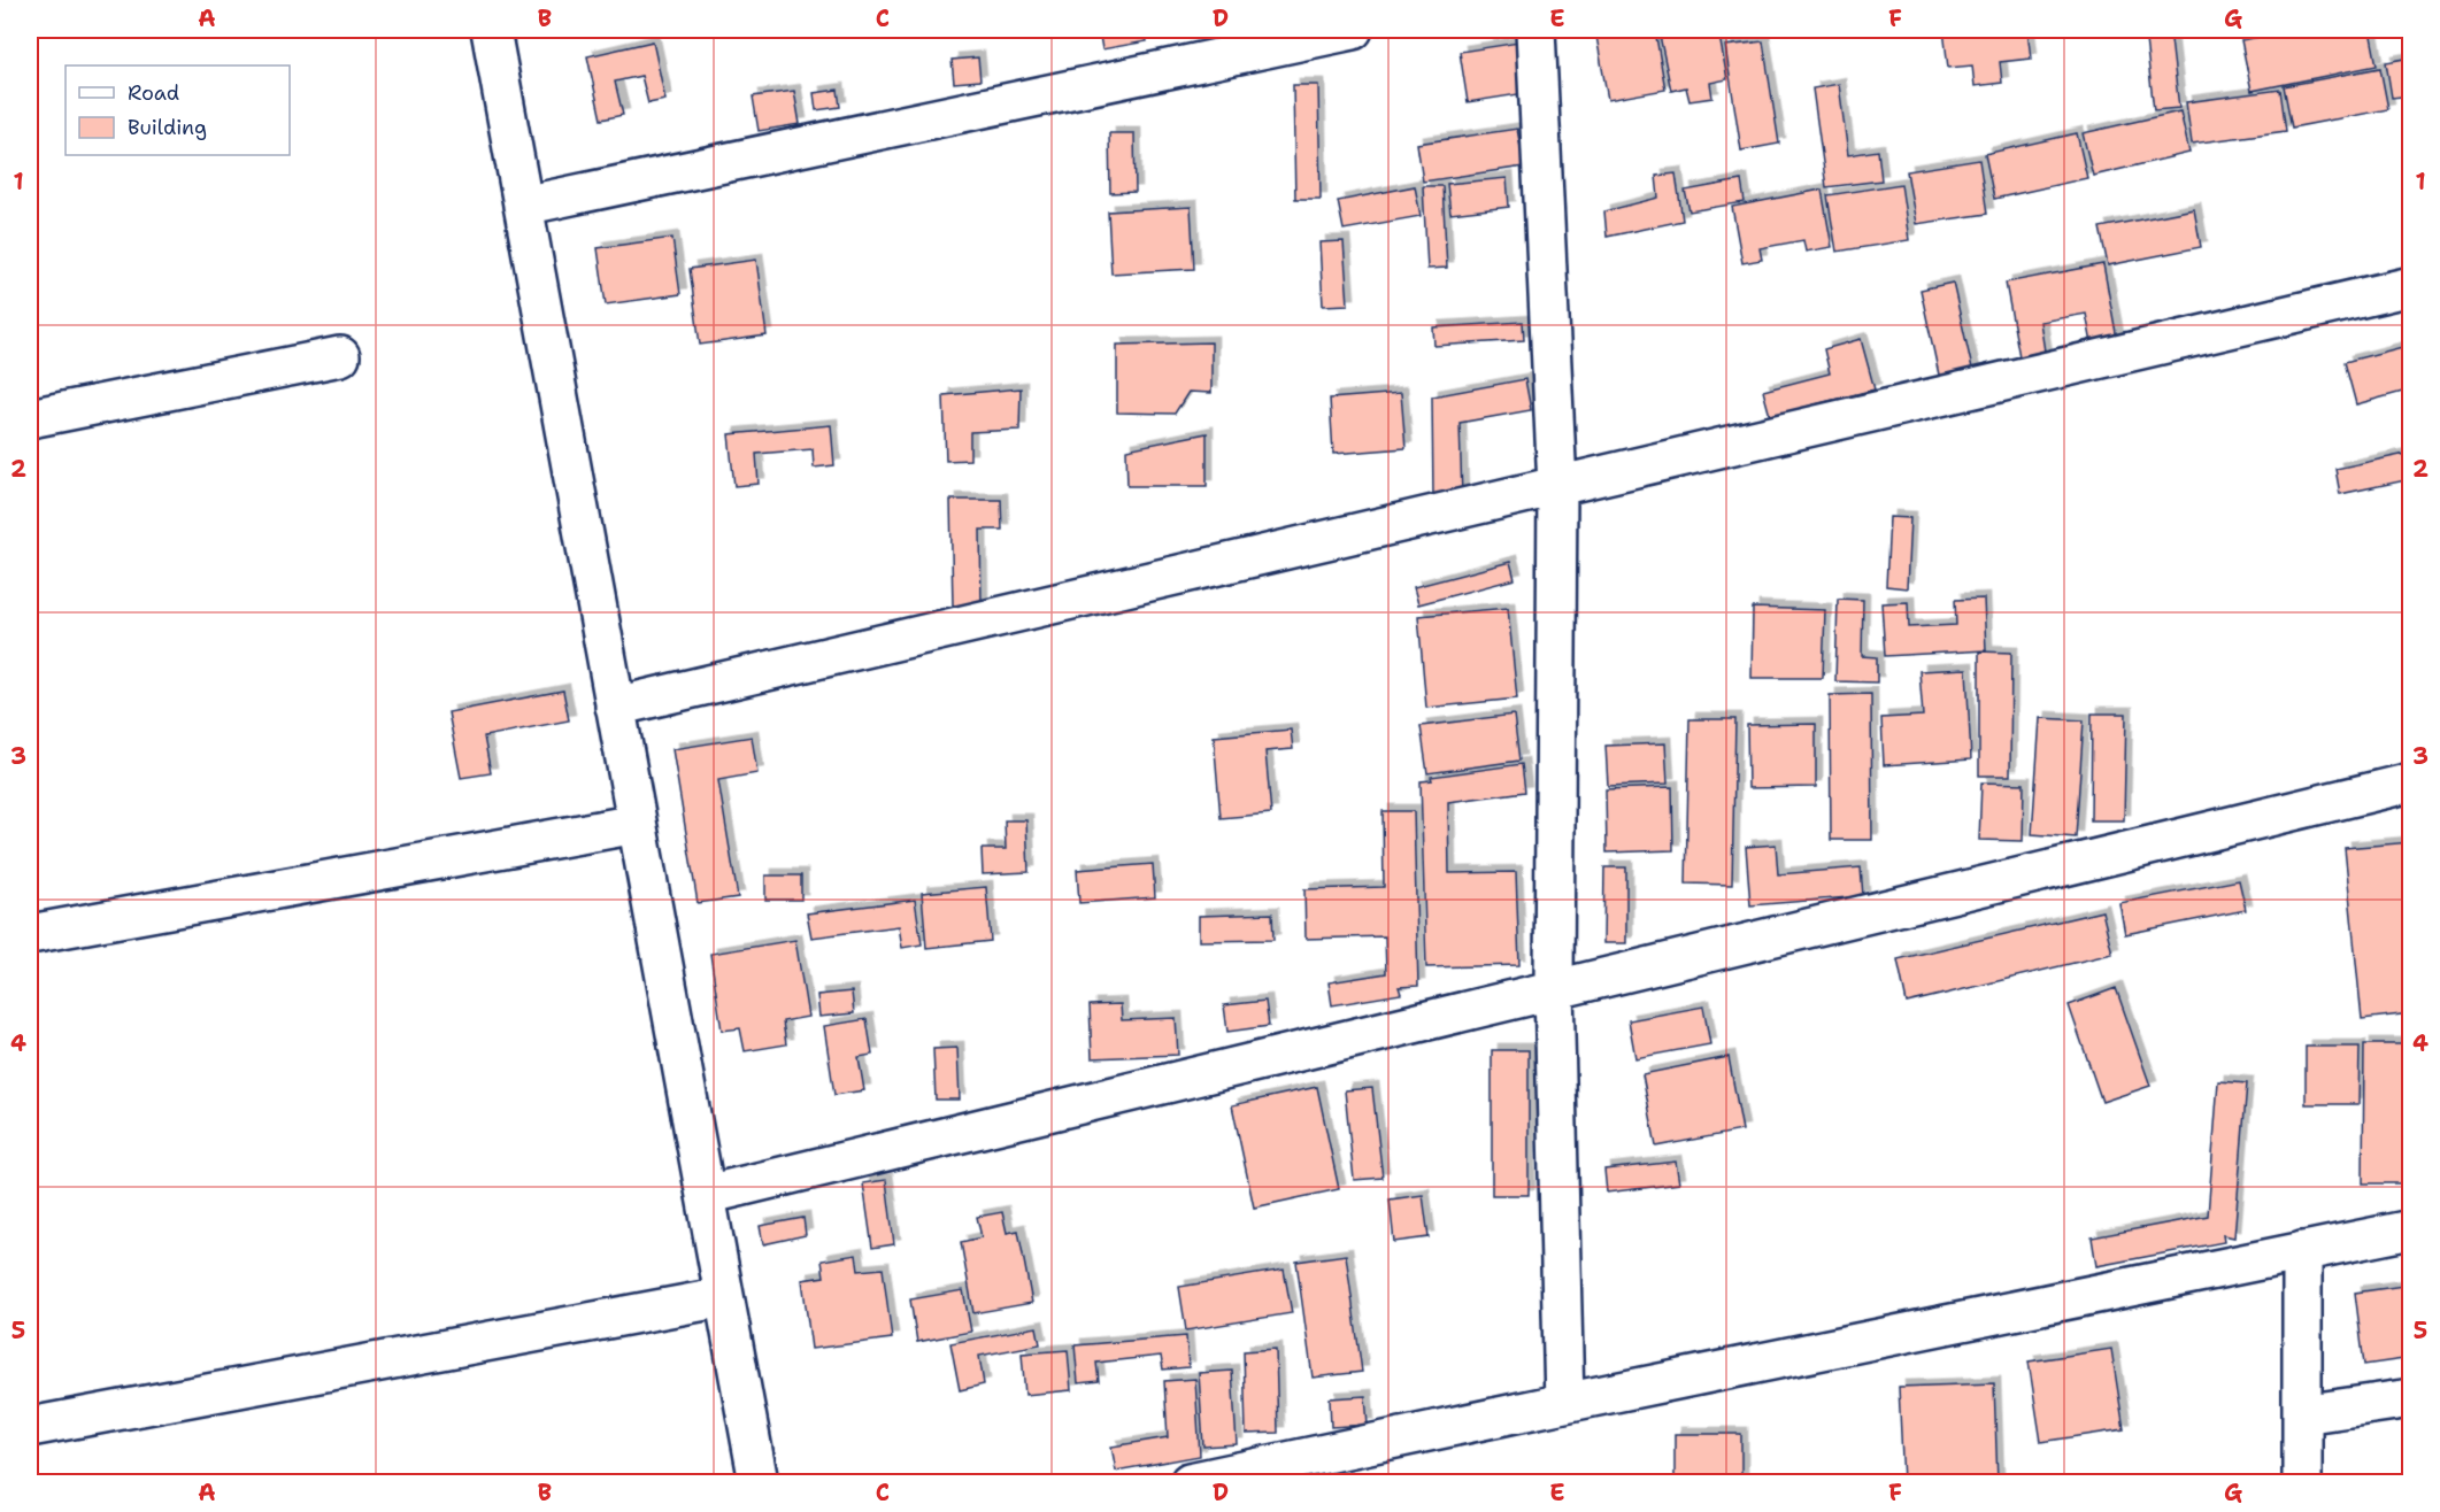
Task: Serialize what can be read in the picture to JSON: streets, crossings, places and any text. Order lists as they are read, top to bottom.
{
  "legend": ["Road", "Building"],
  "grid": {
    "columns": [
      "A",
      "B",
      "C",
      "D",
      "E",
      "F",
      "G"
    ],
    "rows": [
      "1",
      "2",
      "3",
      "4",
      "5"
    ]
  }
}
